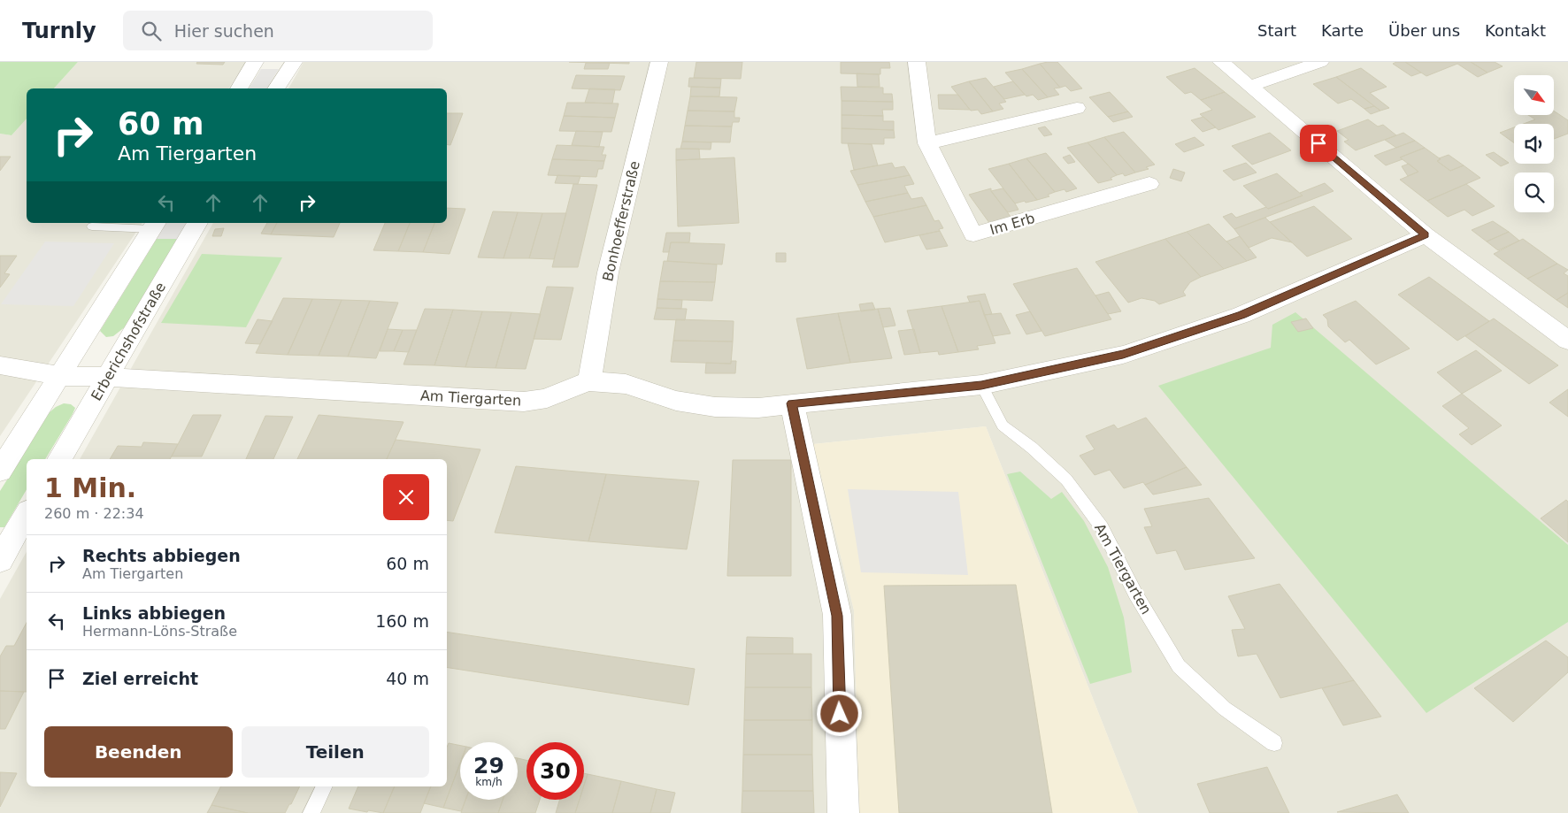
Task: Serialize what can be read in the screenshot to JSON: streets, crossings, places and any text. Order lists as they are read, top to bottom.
{
  "streets": {
    "street": [
      "Bonhoefferstraße",
      "Im Erb",
      "Erberichshofstraße",
      "Am Tiergarten"
    ]
  },
  "crossings": [
    ["Bonhoefferstraße", "Am Tiergarten"],
    ["Erberichshofstraße", "Am Tiergarten"]
  ],
  "north": "bottom right",
  "page": {
    "header": "Turnly",
    "search": "Hier suchen",
    "nav": [
      "Start",
      "Karte",
      "Über uns",
      "Kontakt"
    ],
    "turn": ["60 m", "Am Tiergarten"],
    "heading": ["1 Min.", "260 m · 22:34"],
    "list": [
      {
        "name": "Rechts abbiegen",
        "note": "Am Tiergarten",
        "value": "60 m"
      },
      {
        "name": "Links abbiegen",
        "note": "Hermann-Löns-Straße",
        "value": "160 m"
      },
      {
        "name": "Ziel erreicht",
        "value": "40 m"
      }
    ],
    "buttons": ["Beenden", "Teilen"],
    "speed": "29 km/h",
    "limit": "30"
  }
}
